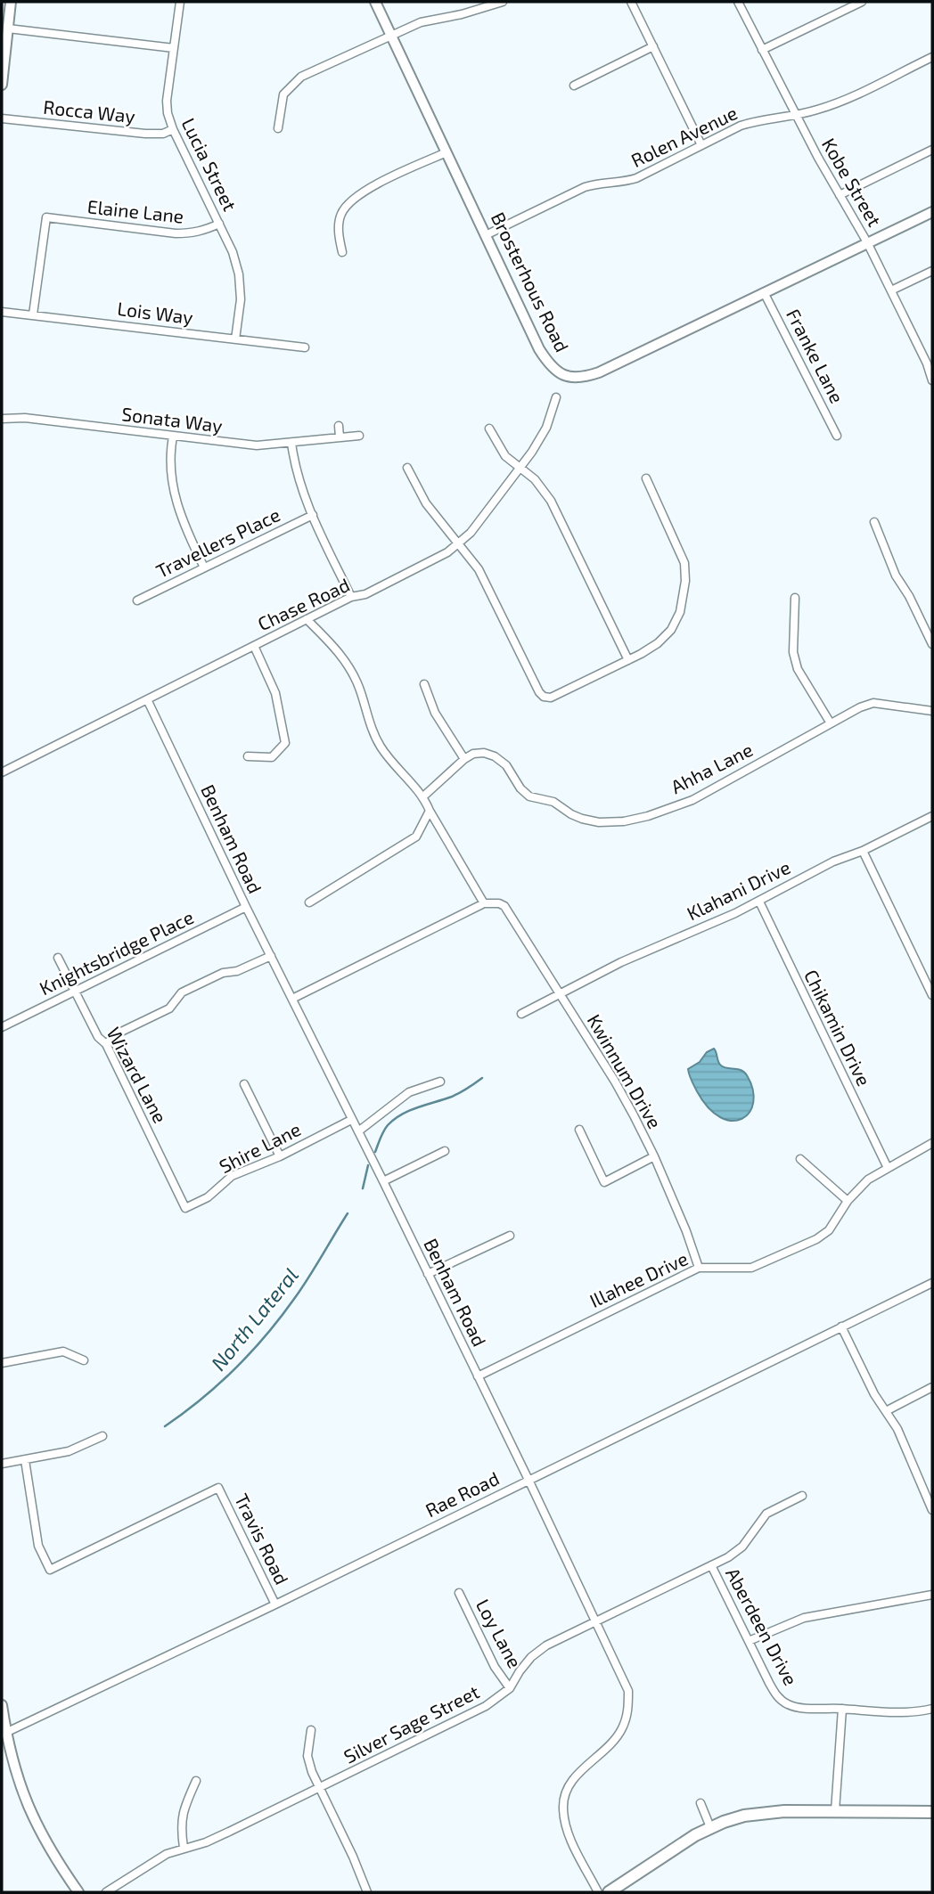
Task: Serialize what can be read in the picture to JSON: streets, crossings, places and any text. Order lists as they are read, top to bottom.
{
  "streets": {
    "street": [
      "Rocca Way",
      "Rolen Avenue",
      "Lucia Street",
      "Kobe Street",
      "Elaine Lane",
      "Brosterhous Road",
      "Lois Way",
      "Franke Lane",
      "Sonata Way",
      "Travellers Place",
      "Chase Road",
      "Ahha Lane",
      "Benham Road",
      "Klahani Drive",
      "Knightsbridge Place",
      "Chikamin Drive",
      "Kwinnum Drive",
      "Wizard Lane",
      "Shire Lane",
      "Illahee Drive",
      "Rae Road",
      "Travis Road",
      "Aberdeen Drive",
      "Loy Lane",
      "Silver Sage Street"
    ]
  },
  "crossings": [
    ["Rocca Way", "Lucia Street"],
    ["Rolen Avenue", "Kobe Street"],
    ["Rolen Avenue", "Brosterhous Road"],
    ["Lucia Street", "Elaine Lane"],
    ["Lucia Street", "Lois Way"],
    ["Kobe Street", "Brosterhous Road"],
    ["Elaine Lane", "Lois Way"],
    ["Brosterhous Road", "Franke Lane"],
    ["Chase Road", "Benham Road"],
    ["Benham Road", "Knightsbridge Place"],
    ["Benham Road", "Shire Lane"],
    ["Benham Road", "Illahee Drive"],
    ["Benham Road", "Rae Road"],
    ["Benham Road", "Silver Sage Street"],
    ["Klahani Drive", "Chikamin Drive"],
    ["Klahani Drive", "Kwinnum Drive"],
    ["Knightsbridge Place", "Wizard Lane"],
    ["Chikamin Drive", "Illahee Drive"],
    ["Kwinnum Drive", "Illahee Drive"],
    ["Wizard Lane", "Shire Lane"],
    ["Rae Road", "Travis Road"],
    ["Aberdeen Drive", "Silver Sage Street"],
    ["Loy Lane", "Silver Sage Street"]
  ],
  "water": ["North Lateral"]
}
